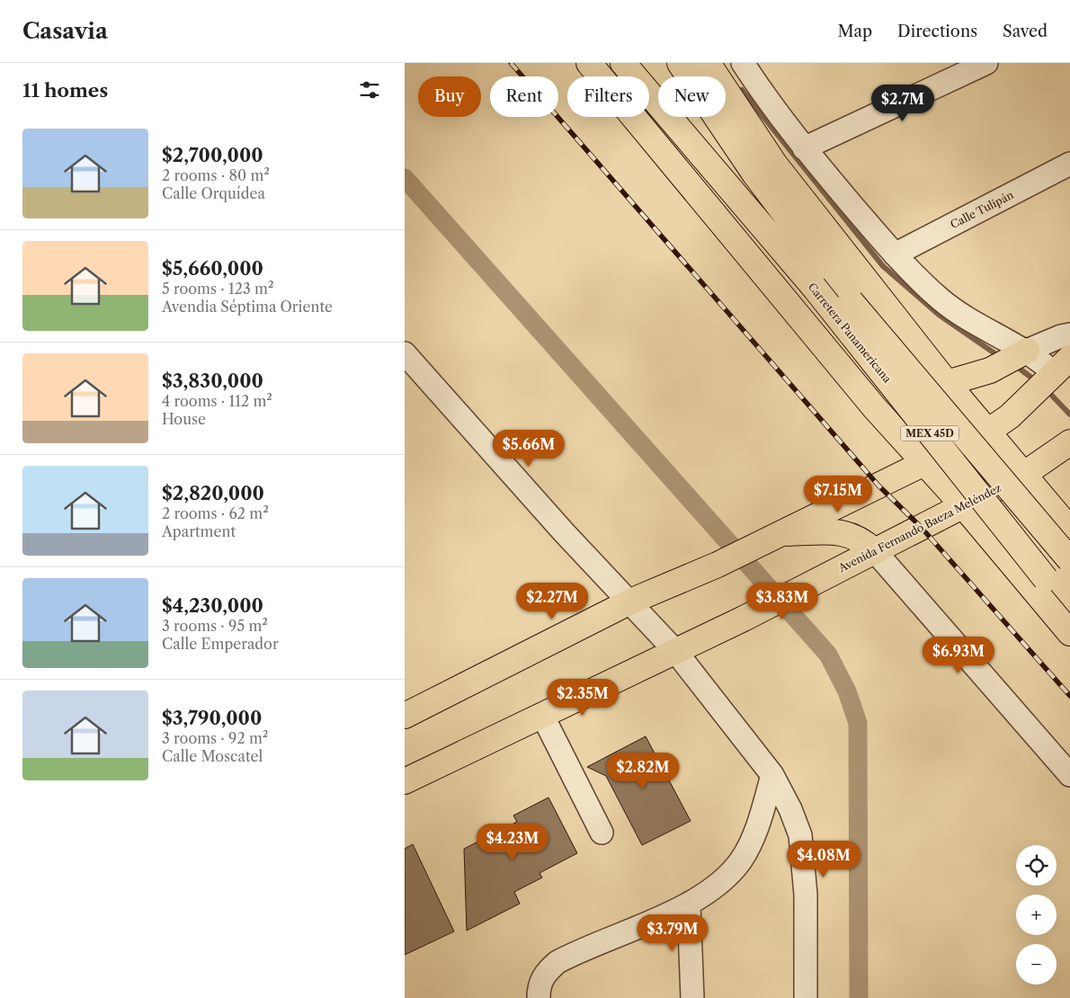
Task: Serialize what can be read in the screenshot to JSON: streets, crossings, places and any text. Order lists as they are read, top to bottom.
{
  "streets": {
    "main road": ["Carretera Panamericana", "MEX 45D", "Avenida Fernando Baeza Meléndez"],
    "street": ["Calle Tulipán"]
  },
  "page": {
    "header": "Casavia",
    "nav": ["Map", "Directions", "Saved"],
    "heading": "11 homes",
    "chip": [
      "Buy",
      "Rent",
      "Filters",
      "New"
    ],
    "price": [
      "$2.7M",
      "$5.66M",
      "$7.15M",
      "$2.27M",
      "$3.83M",
      "$6.93M",
      "$2.35M",
      "$2.82M",
      "$4.23M",
      "$4.08M",
      "$3.79M"
    ],
    "list": [
      {
        "name": "$2,700,000",
        "note": "2 rooms · 80 m² · Calle Orquídea"
      },
      {
        "name": "$5,660,000",
        "note": "5 rooms · 123 m² · Avendia Séptima Oriente"
      },
      {
        "name": "$3,830,000",
        "note": "4 rooms · 112 m² · House"
      },
      {
        "name": "$2,820,000",
        "note": "2 rooms · 62 m² · Apartment"
      },
      {
        "name": "$4,230,000",
        "note": "3 rooms · 95 m² · Calle Emperador"
      },
      {
        "name": "$3,790,000",
        "note": "3 rooms · 92 m² · Calle Moscatel"
      }
    ],
    "map_buttons": ["+", "−"]
  }
}
